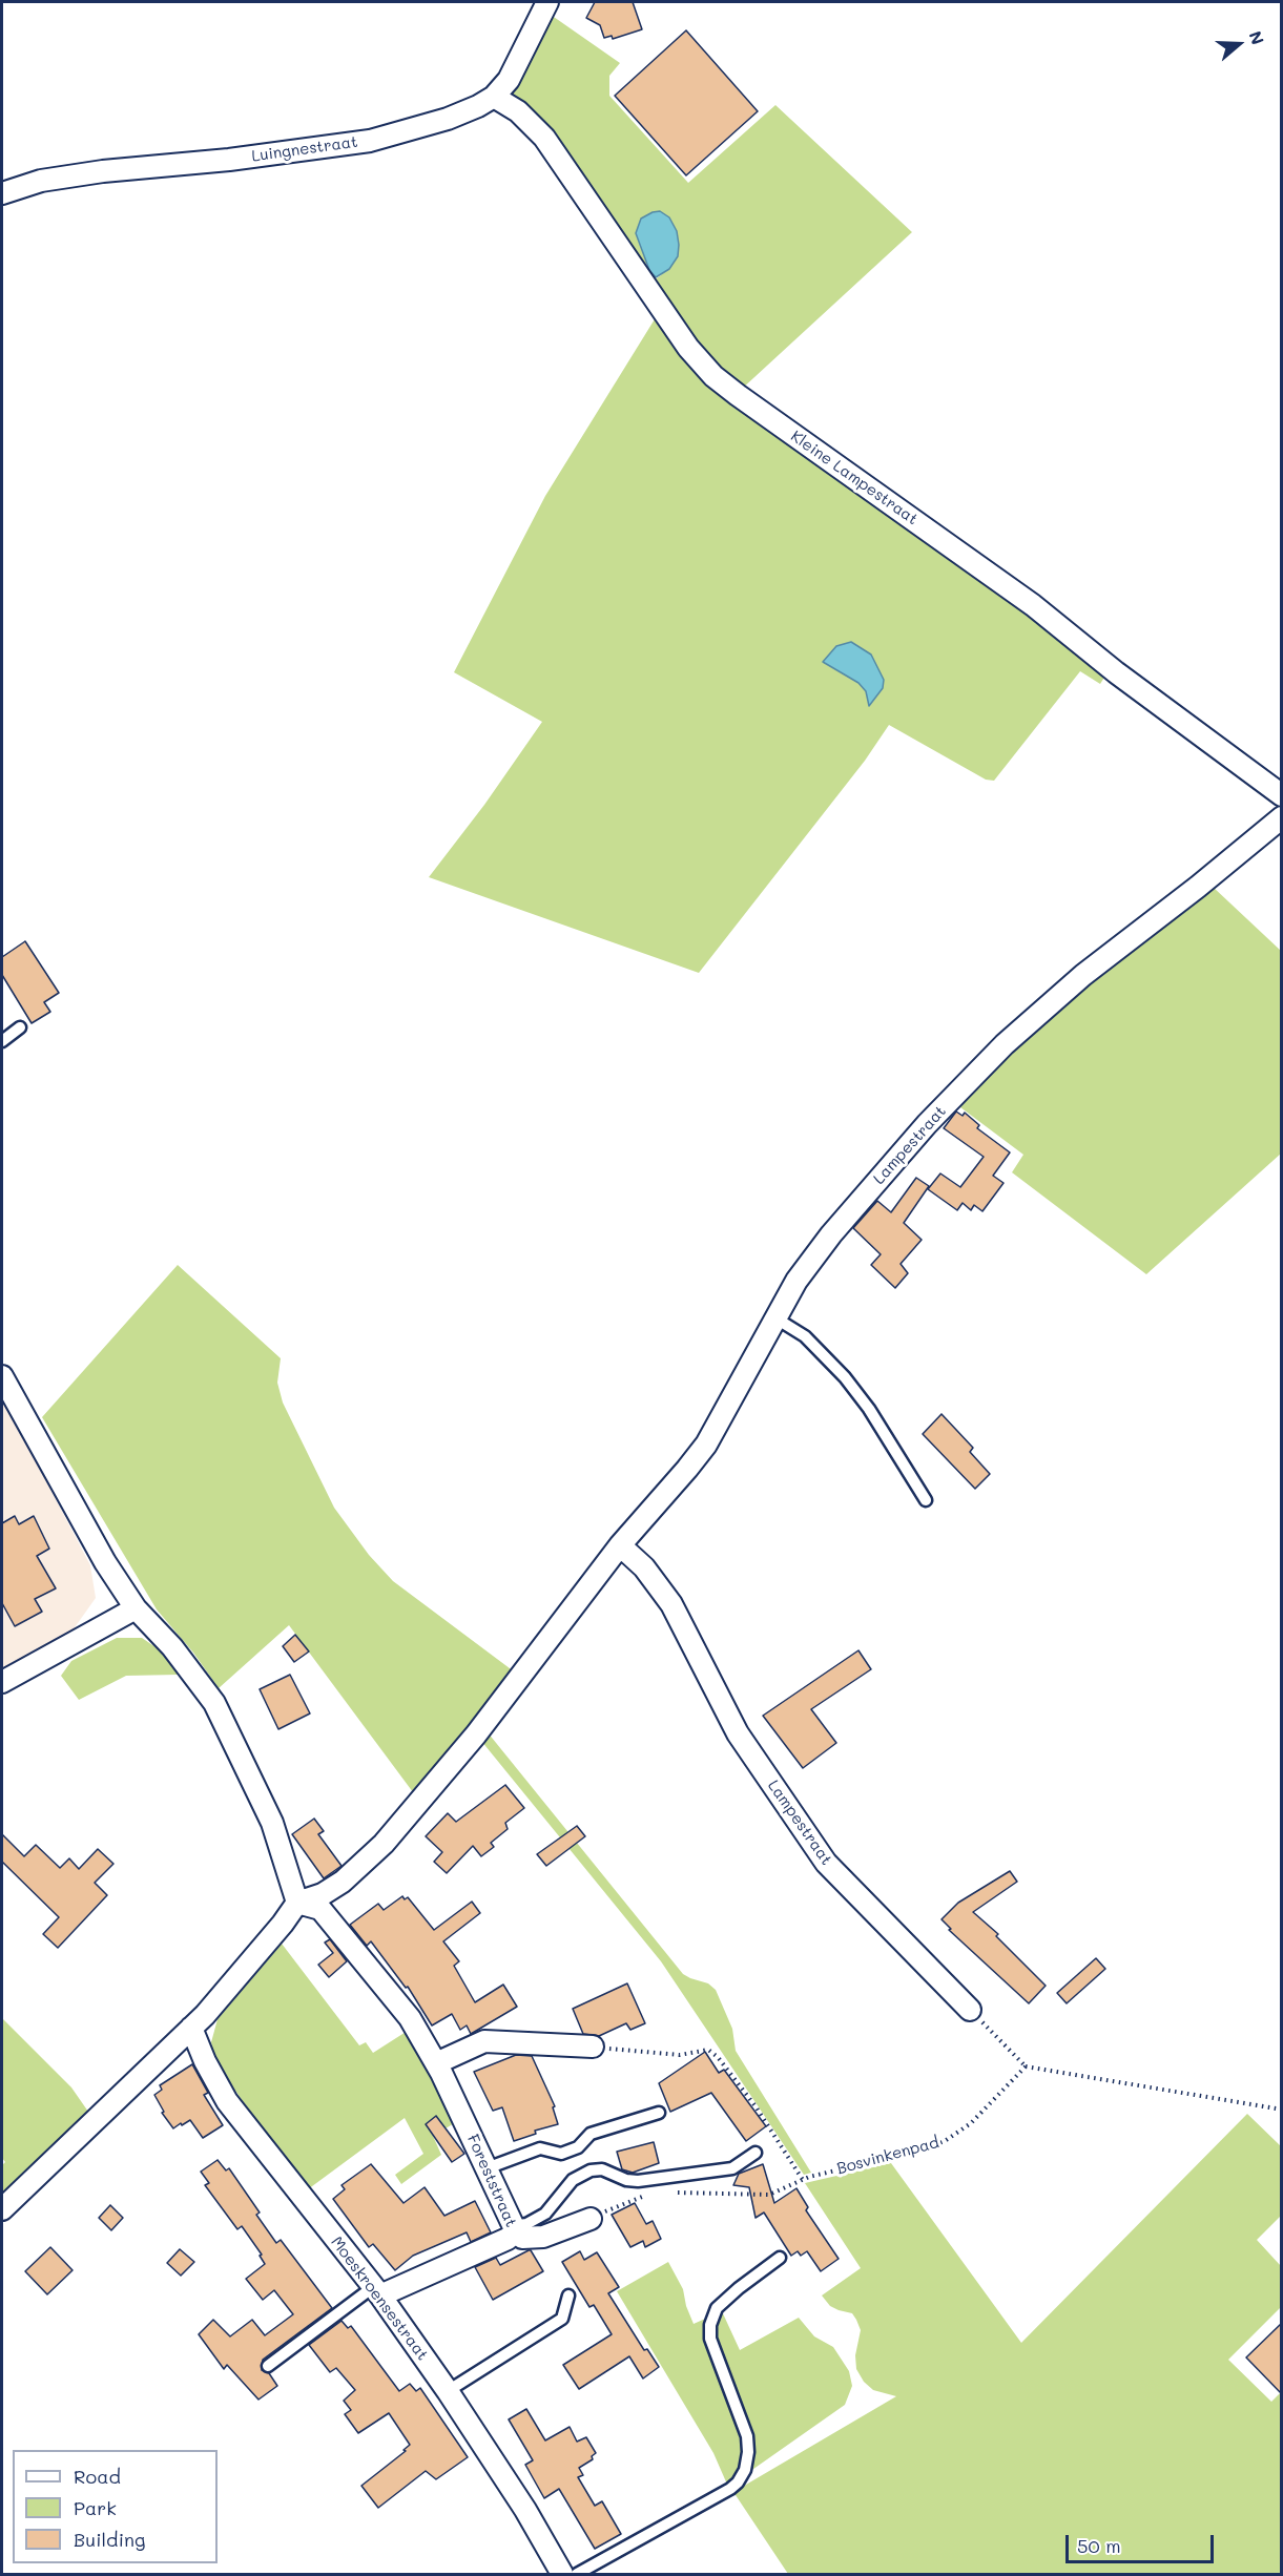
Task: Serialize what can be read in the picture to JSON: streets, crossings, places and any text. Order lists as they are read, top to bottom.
{
  "streets": {
    "street": [
      "Luingnestraat",
      "Kleine Lampestraat",
      "Lampestraat",
      "Foreststraat",
      "Moeskroensestraat"
    ],
    "path": ["Bosvinkenpad"]
  },
  "crossings": [
    ["Luingnestraat", "Kleine Lampestraat"],
    ["Lampestraat", "Foreststraat"],
    ["Foreststraat", "Moeskroensestraat"]
  ],
  "legend": ["Road", "Park", "Building"],
  "scale_bar": "50 m",
  "north": "right"
}
